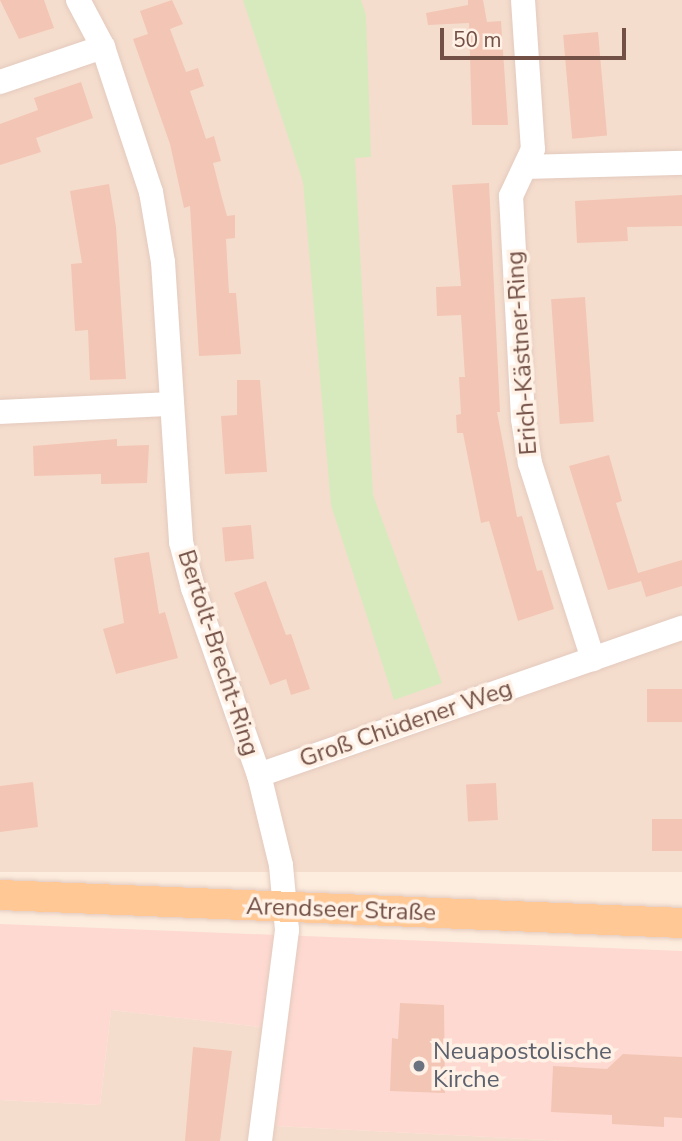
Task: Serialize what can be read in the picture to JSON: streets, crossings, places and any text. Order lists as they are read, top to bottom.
{
  "streets": {
    "main road": ["Arendseer Straße"],
    "street": ["Erich-Kästner-Ring", "Bertolt-Brecht-Ring", "Groß Chüdener Weg"]
  },
  "crossings": [
    ["Erich-Kästner-Ring", "Groß Chüdener Weg"],
    ["Bertolt-Brecht-Ring", "Groß Chüdener Weg"]
  ],
  "places": ["Neuapostolische Kirche"],
  "scale_bar": "50 m"
}
